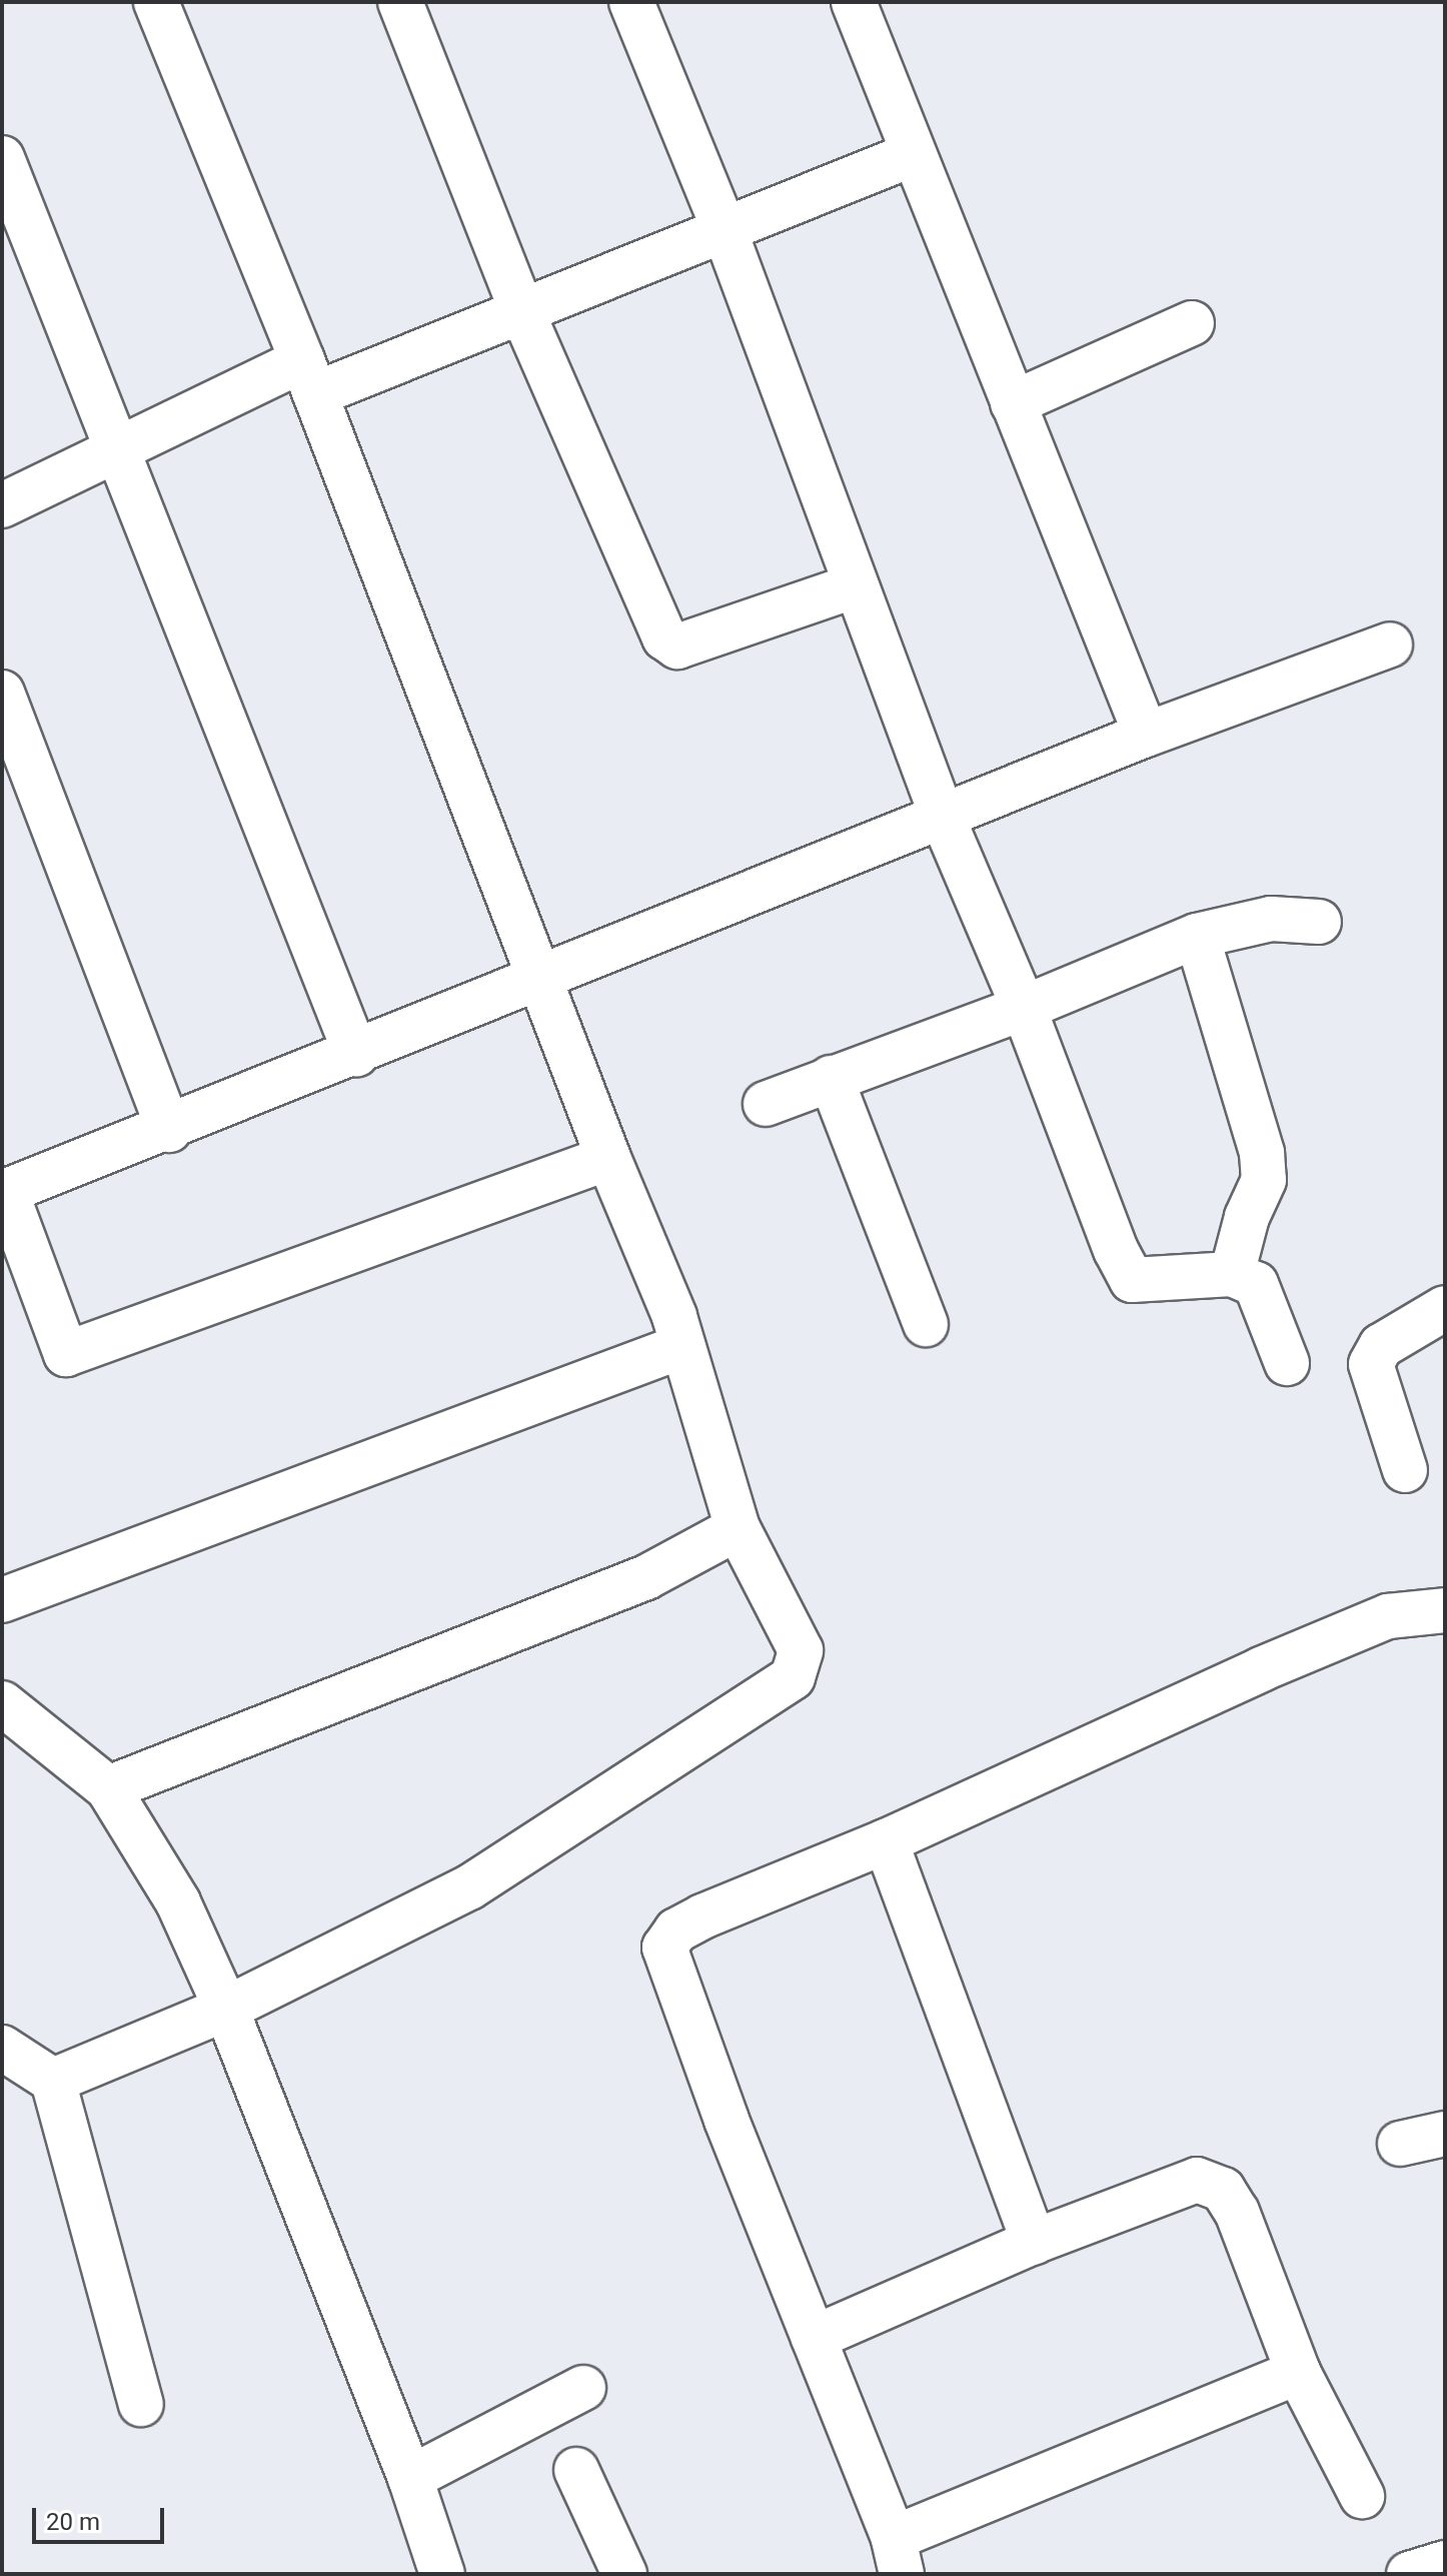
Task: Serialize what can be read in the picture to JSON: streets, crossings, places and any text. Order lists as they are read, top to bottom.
{
  "scale_bar": "20 m"
}
